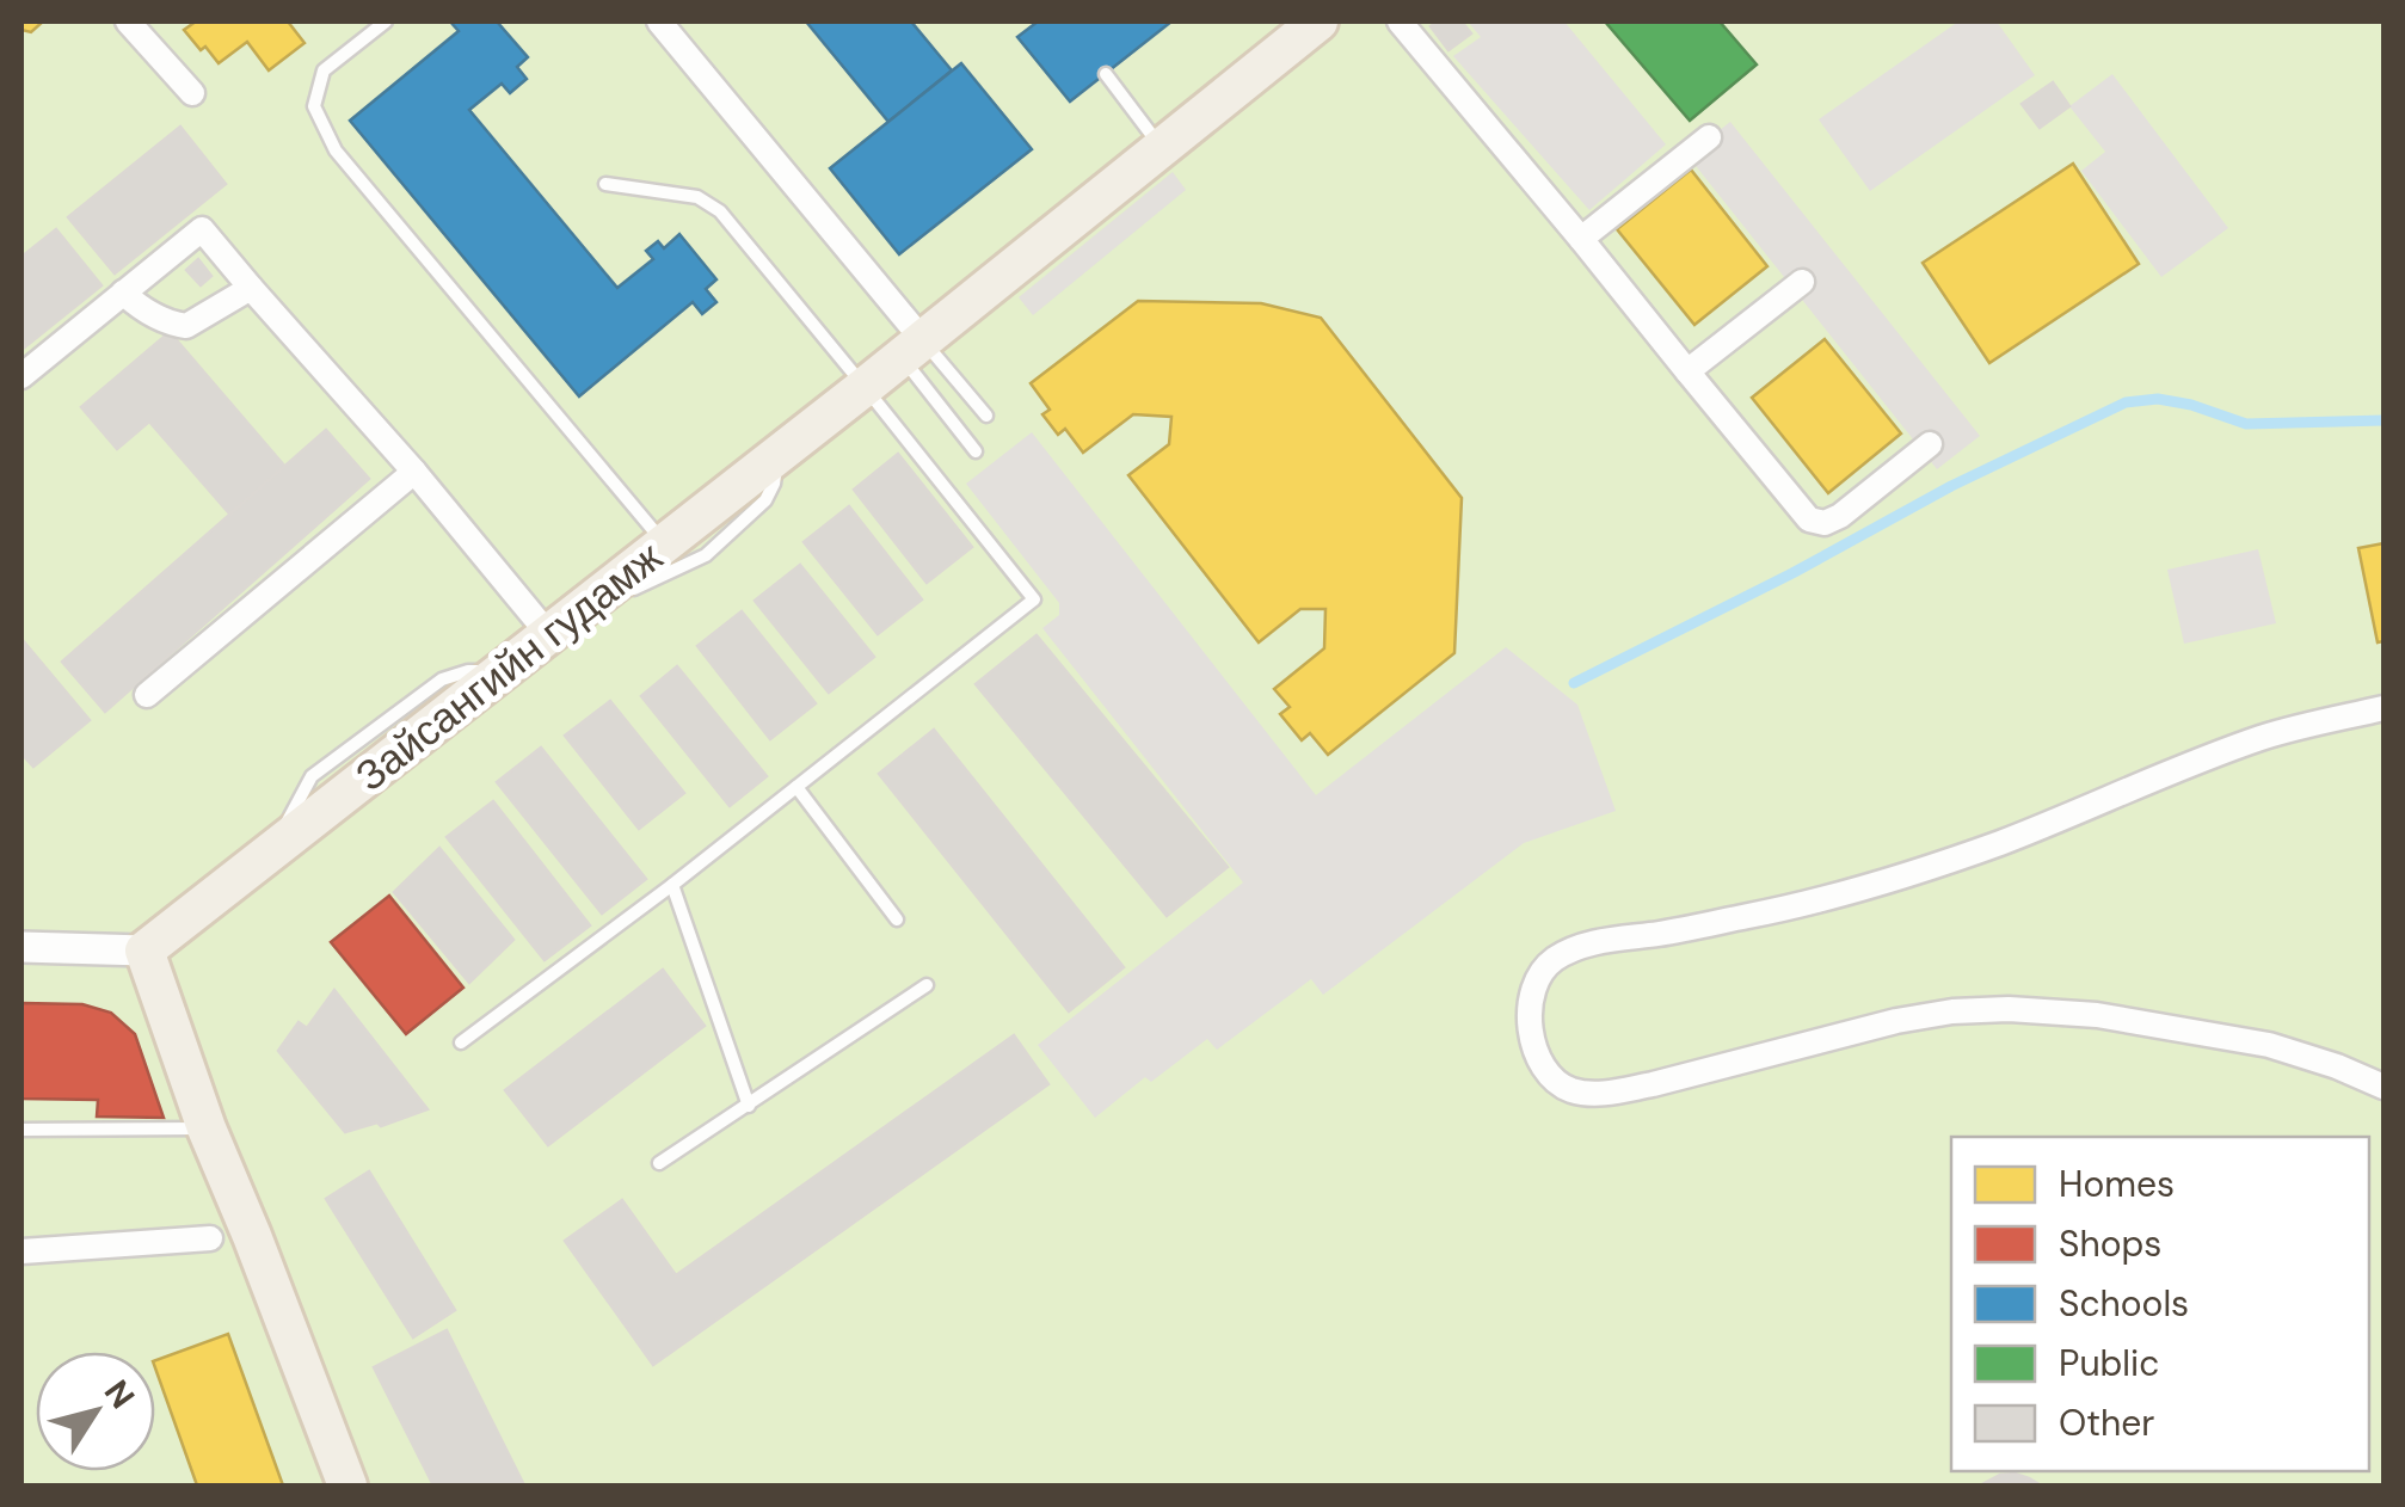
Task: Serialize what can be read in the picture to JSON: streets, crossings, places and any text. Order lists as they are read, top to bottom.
{
  "streets": {
    "main road": ["Зайсангийн гудамж"]
  },
  "legend": [
    "Homes",
    "Shops",
    "Schools",
    "Public",
    "Other"
  ],
  "north": "top right"
}
